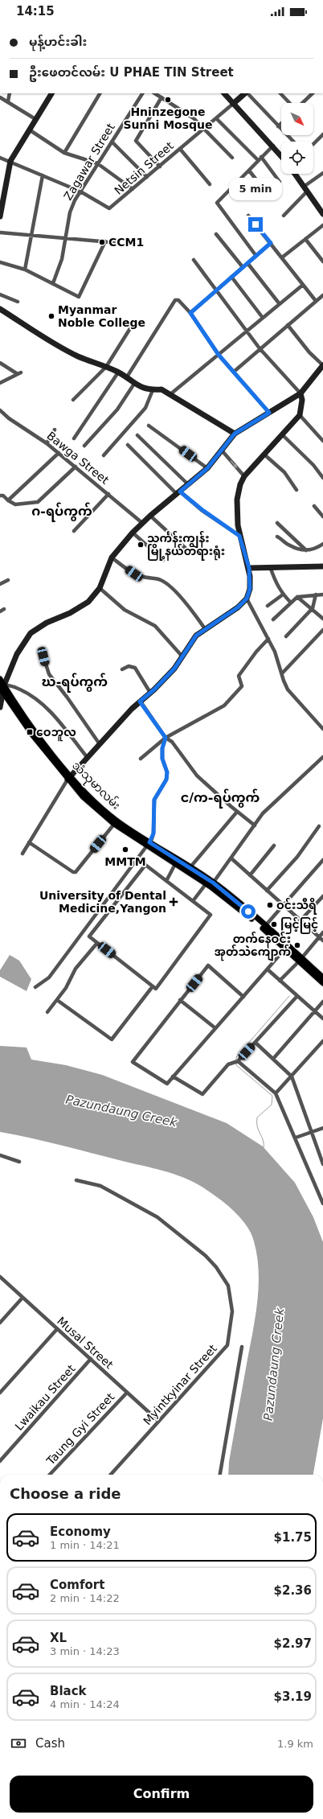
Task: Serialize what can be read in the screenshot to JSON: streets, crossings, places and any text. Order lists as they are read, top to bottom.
{
  "streets": {
    "main road": ["သံသုမာလမ်း"],
    "street": [
      "Zagawar Street",
      "Netsin Street",
      "Bawga Street",
      "Musal Street",
      "Myintkyinar Street",
      "Lwaikau Street",
      "Taung Gyi Street"
    ]
  },
  "crossings": [
    ["Zagawar Street", "Netsin Street"],
    ["Musal Street", "Myintkyinar Street"],
    ["Musal Street", "Lwaikau Street"],
    ["Musal Street", "Taung Gyi Street"]
  ],
  "districts": ["ဂ-ရပ်ကွက်", "ဃ-ရပ်ကွက်", "င/က-ရပ်ကွက်"],
  "water": ["Pazundaung Creek"],
  "places": {
    "other": [
      "Hninzegone Sunni Mosque",
      "CCM1",
      "Myanmar Noble College",
      "သင်္ကန်းကျွန်း မြို့နယ်တရားရုံး",
      "MMTM",
      "ဝင်းသီရိ",
      "မြင့်မြင့်",
      "တက်နေဝင်း အုတ်သဲကျောက်"
    ],
    "transit": ["ဝေဘူလ"],
    "health": ["University of Dental Medicine,Yangon"]
  },
  "north": "bottom right",
  "page": {
    "status": "14:15",
    "banner": ["မုန့်ဟင်းခါး", "ဦးဖေတင်လမ်း U PHAE TIN Street"],
    "bubble": "5 min",
    "heading": "Choose a ride",
    "list": [
      {
        "name": "Economy",
        "note": "1 min · 14:21",
        "value": "$1.75"
      },
      {
        "name": "Comfort",
        "note": "2 min · 14:22",
        "value": "$2.36"
      },
      {
        "name": "XL",
        "note": "3 min · 14:23",
        "value": "$2.97"
      },
      {
        "name": "Black",
        "note": "4 min · 14:24",
        "value": "$3.19"
      }
    ],
    "pay": ["Cash", "1.9 km"],
    "buttons": "Confirm"
  }
}
